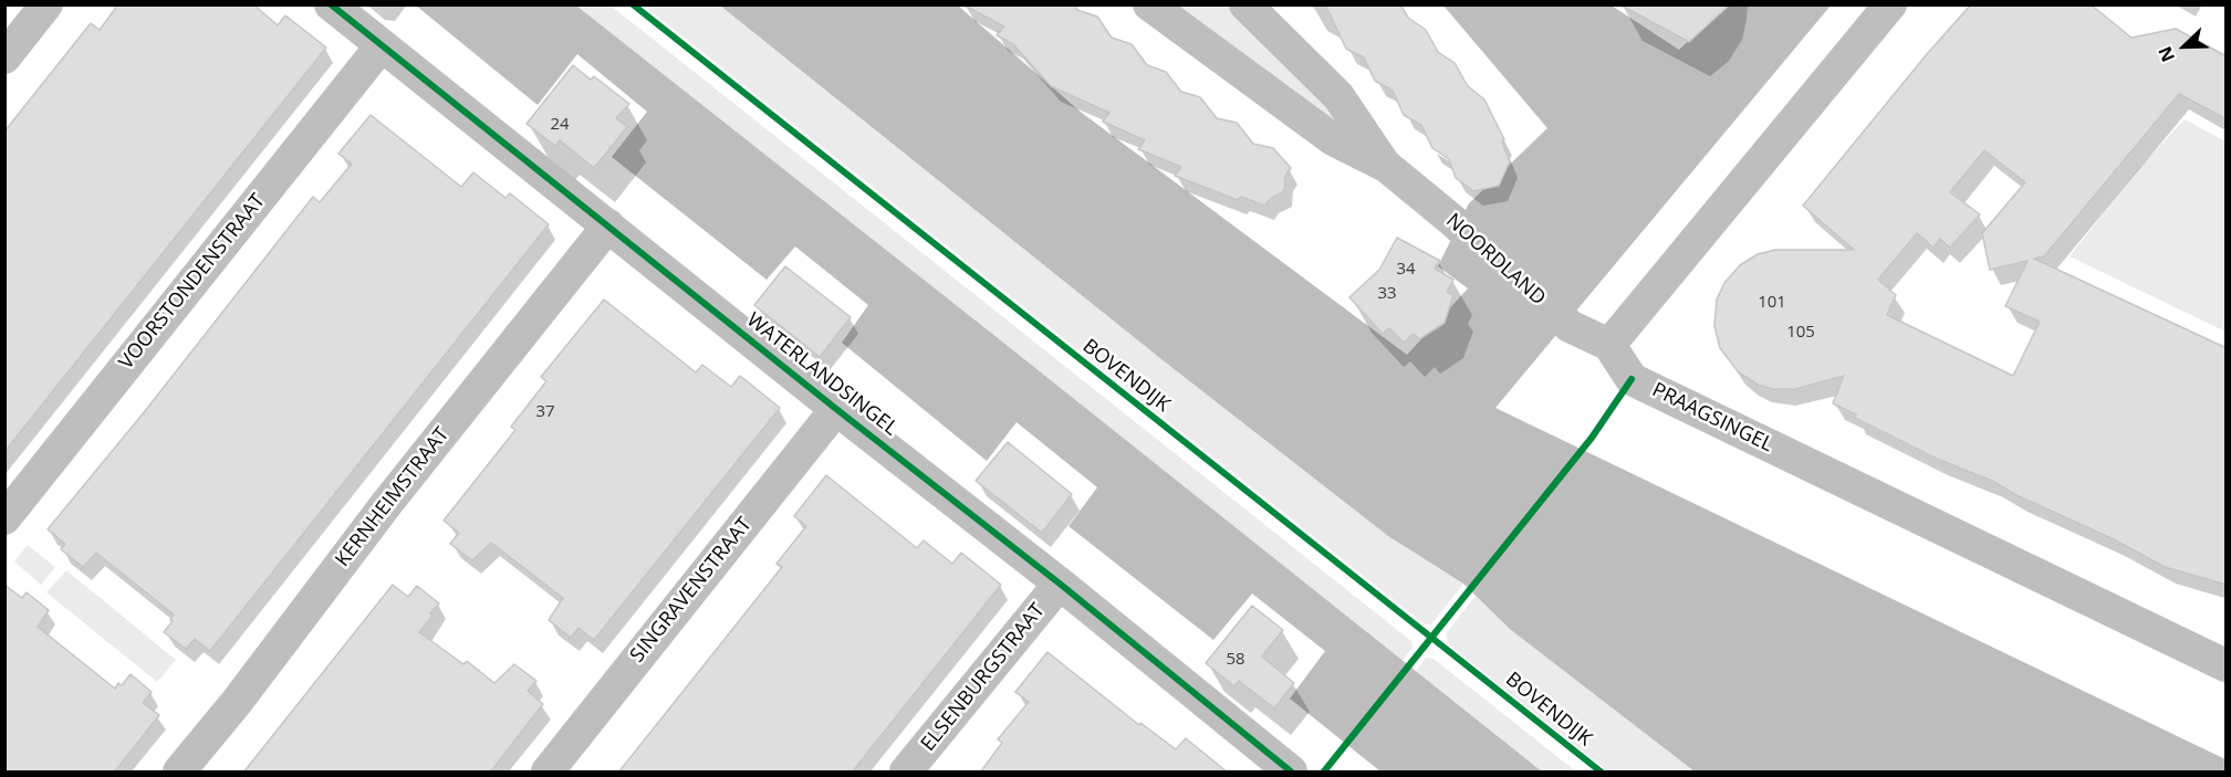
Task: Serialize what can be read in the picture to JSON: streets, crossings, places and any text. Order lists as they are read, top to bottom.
{
  "streets": {
    "street": [
      "NOORDLAND",
      "VOORSTONDENSTRAAT",
      "WATERLANDSINGEL",
      "PRAAGSINGEL",
      "KERNHEIMSTRAAT",
      "SINGRAVENSTRAAT",
      "ELSENBURGSTRAAT"
    ],
    "cycle path": ["BOVENDIJK"]
  },
  "crossings": [
    ["NOORDLAND", "PRAAGSINGEL"],
    ["VOORSTONDENSTRAAT", "WATERLANDSINGEL"],
    ["WATERLANDSINGEL", "KERNHEIMSTRAAT"],
    ["WATERLANDSINGEL", "SINGRAVENSTRAAT"],
    ["WATERLANDSINGEL", "ELSENBURGSTRAAT"]
  ],
  "house_numbers": [
    "24",
    "34",
    "33",
    "101",
    "105",
    "37",
    "58"
  ],
  "north": "bottom left"
}
